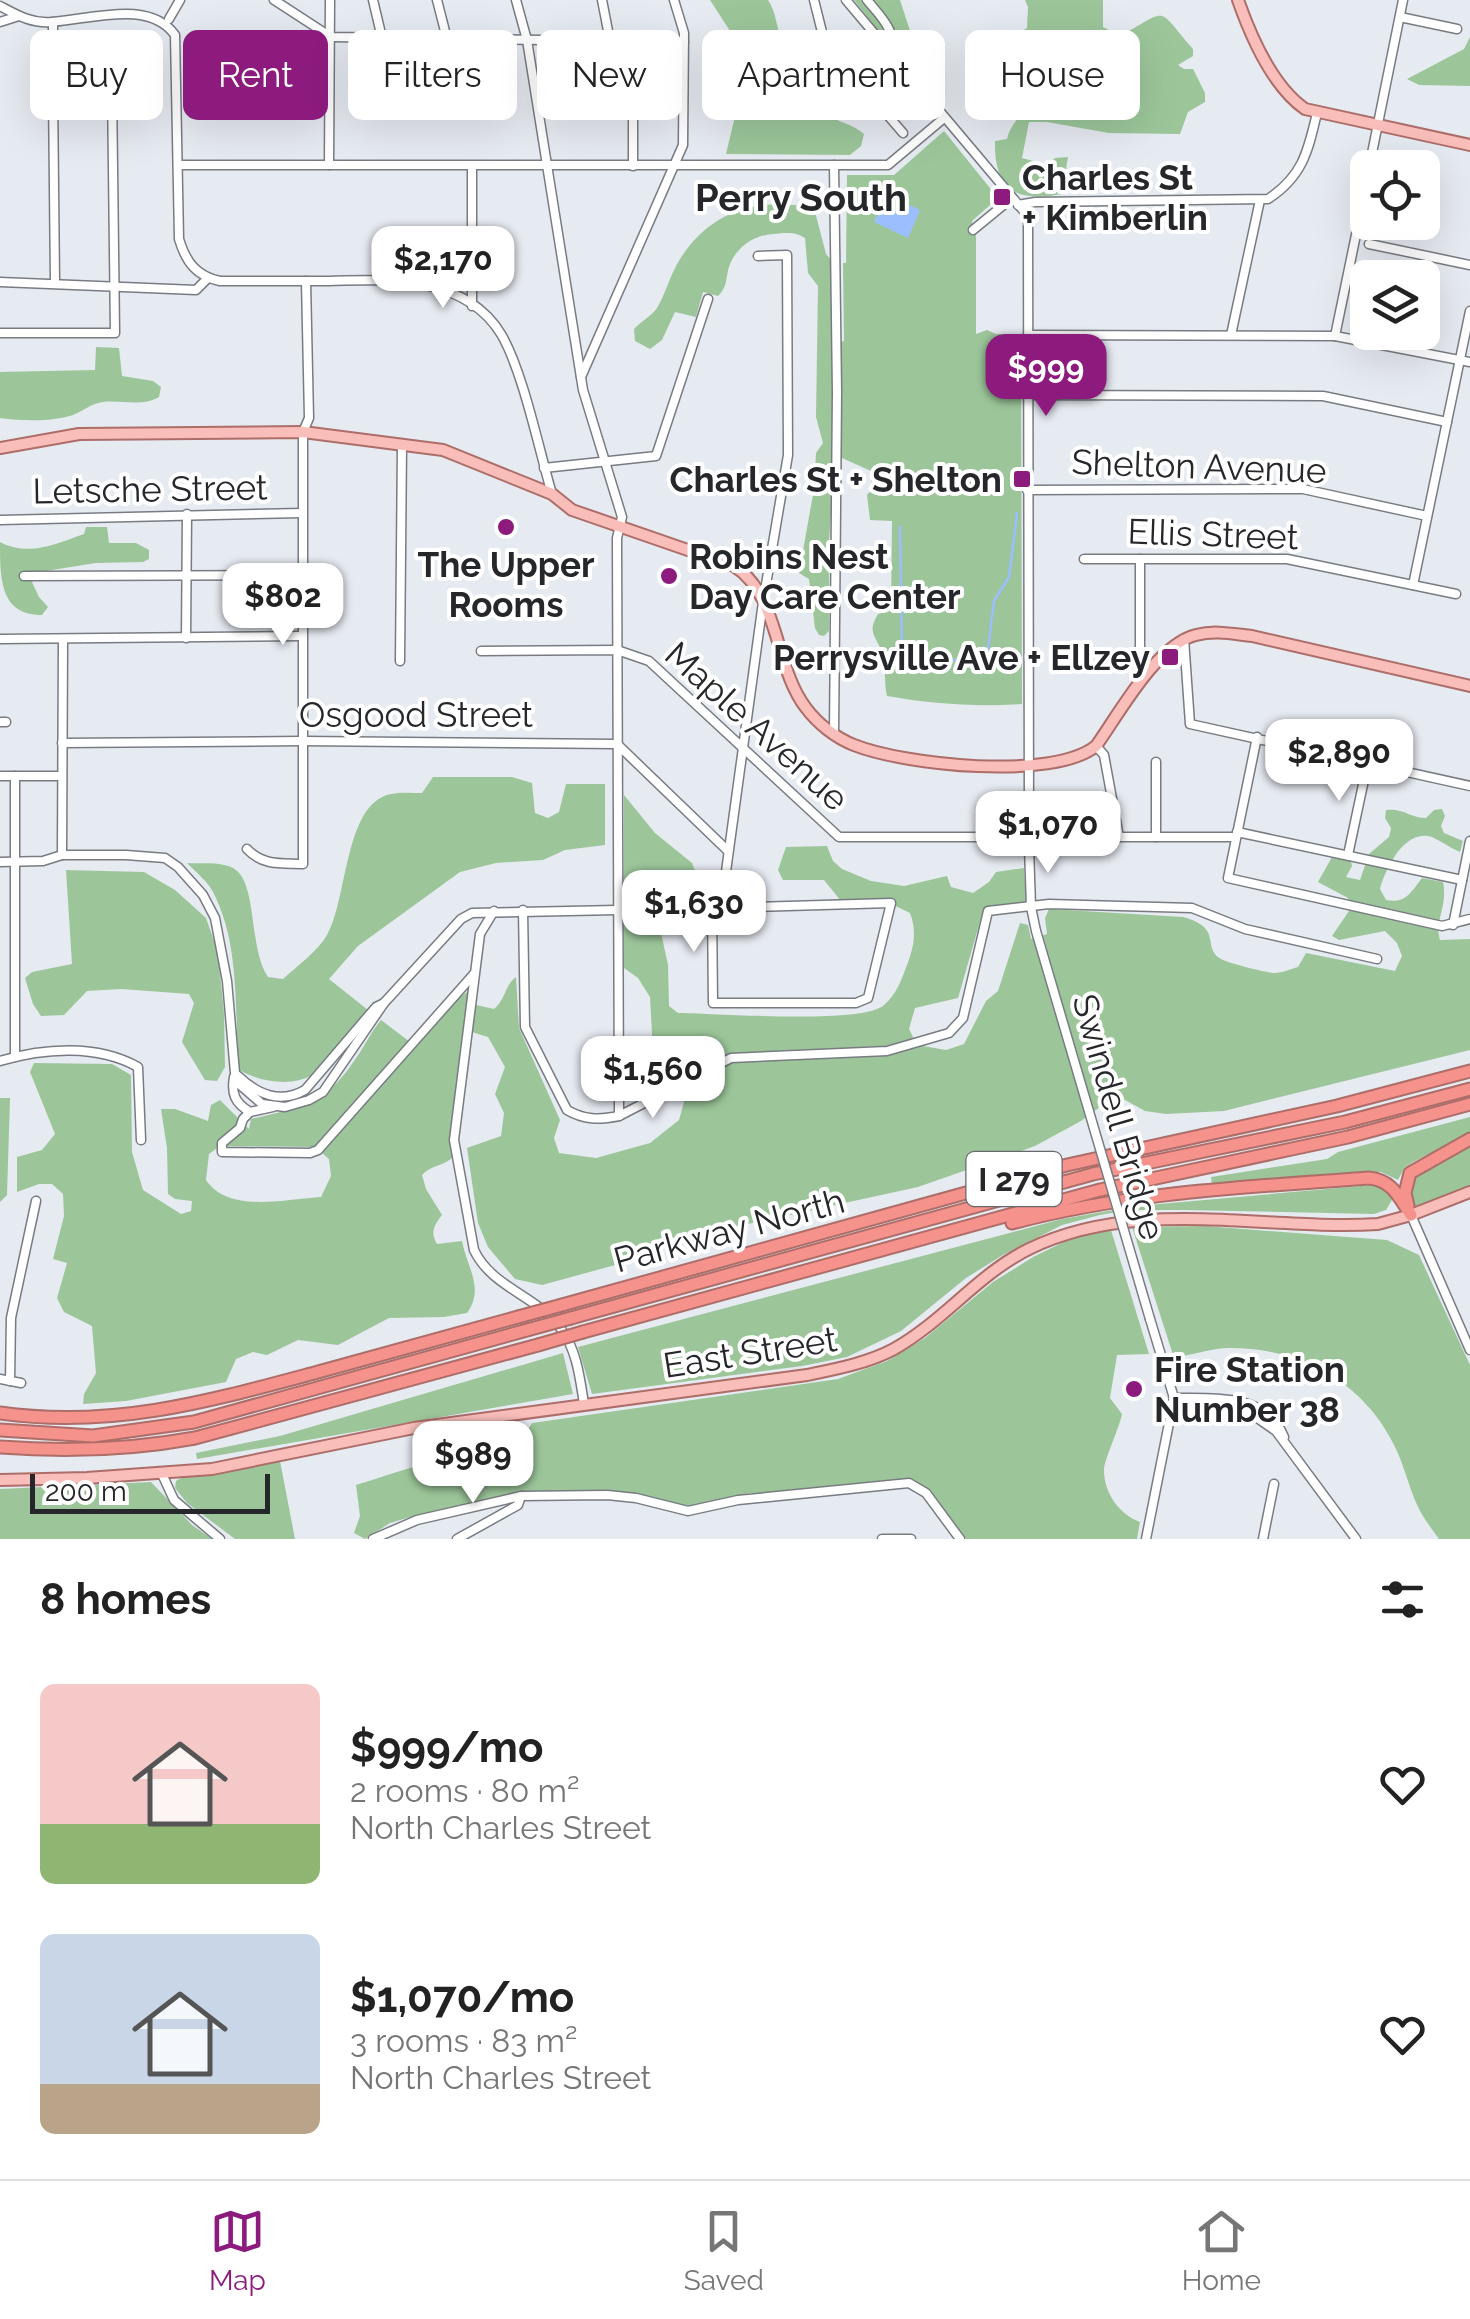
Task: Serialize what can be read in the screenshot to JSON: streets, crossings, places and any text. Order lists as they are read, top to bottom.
{
  "streets": {
    "highway": ["I 279", "Parkway North"],
    "main road": ["East Street"],
    "street": [
      "Shelton Avenue",
      "Letsche Street",
      "Ellis Street",
      "Osgood Street",
      "Maple Avenue",
      "Swindell Bridge"
    ]
  },
  "districts": ["Perry South"],
  "places": {
    "transit": ["Charles St + Kimberlin", "Charles St + Shelton", "Perrysville Ave + Ellzey"],
    "other": ["The Upper Rooms", "Robins Nest Day Care Center", "Fire Station Number 38"]
  },
  "scale_bar": "200 m",
  "page": {
    "chip": [
      "Buy",
      "Rent",
      "Filters",
      "New",
      "Apartment",
      "House"
    ],
    "price": [
      "$2,170",
      "$999",
      "$802",
      "$2,890",
      "$1,070",
      "$1,630",
      "$1,560",
      "$989"
    ],
    "scale": "200 m",
    "heading": "8 homes",
    "list": [
      {
        "name": "$999/mo",
        "note": "2 rooms · 80 m² · North Charles Street"
      },
      {
        "name": "$1,070/mo",
        "note": "3 rooms · 83 m² · North Charles Street"
      }
    ],
    "tabs": ["Map", "Saved", "Home"]
  }
}
